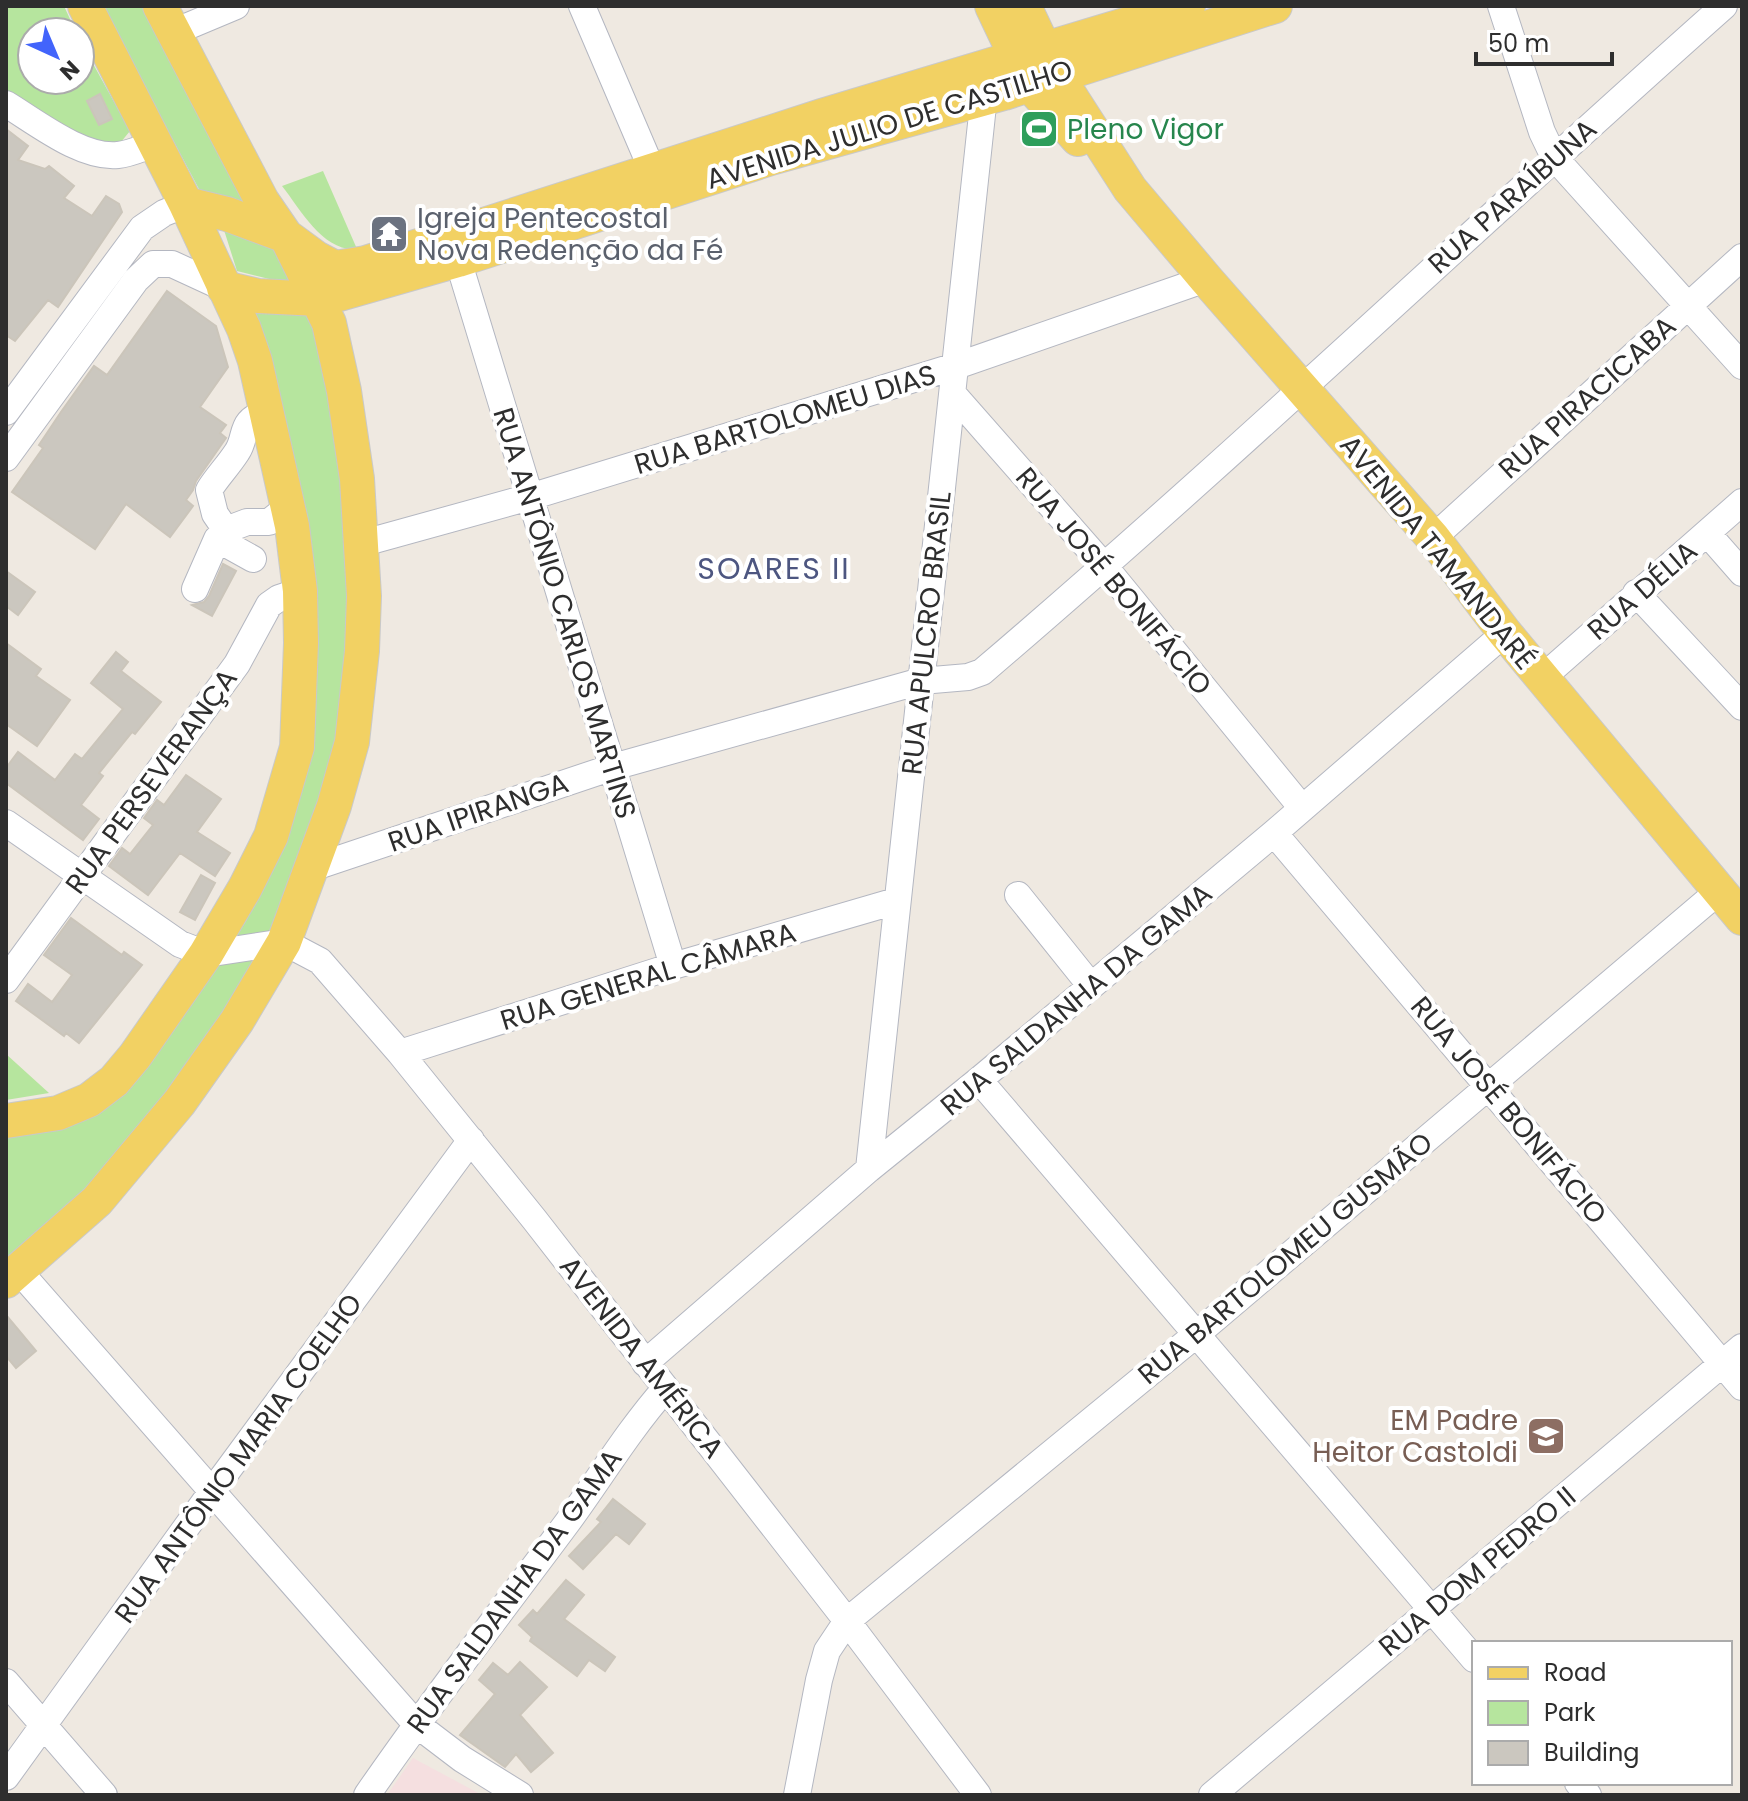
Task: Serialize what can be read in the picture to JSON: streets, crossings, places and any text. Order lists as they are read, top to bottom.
{
  "streets": {
    "main road": ["AVENIDA JULIO DE CASTILHO", "AVENIDA TAMANDARÉ"],
    "street": [
      "RUA PARAÍBUNA",
      "RUA PIRACICABA",
      "RUA BARTOLOMEU DIAS",
      "RUA JOSÉ BONIFÁCIO",
      "RUA DÉLIA",
      "RUA ANTÔNIO CARLOS MARTINS",
      "RUA APULCRO BRASIL",
      "RUA PERSEVERANÇA",
      "RUA IPIRANGA",
      "RUA GENERAL CÂMARA",
      "RUA SALDANHA DA GAMA",
      "RUA BARTOLOMEU GUSMÃO",
      "AVENIDA AMÉRICA",
      "RUA ANTÔNIO MARIA COELHO",
      "RUA DOM PEDRO II"
    ]
  },
  "crossings": [
    ["AVENIDA JULIO DE CASTILHO", "AVENIDA TAMANDARÉ"],
    ["AVENIDA JULIO DE CASTILHO", "RUA ANTÔNIO CARLOS MARTINS"],
    ["AVENIDA JULIO DE CASTILHO", "RUA APULCRO BRASIL"],
    ["RUA PARAÍBUNA", "AVENIDA TAMANDARÉ"],
    ["RUA PARAÍBUNA", "RUA JOSÉ BONIFÁCIO"],
    ["RUA PARAÍBUNA", "RUA IPIRANGA"],
    ["RUA PIRACICABA", "AVENIDA TAMANDARÉ"],
    ["RUA BARTOLOMEU DIAS", "AVENIDA TAMANDARÉ"],
    ["RUA BARTOLOMEU DIAS", "RUA ANTÔNIO CARLOS MARTINS"],
    ["RUA BARTOLOMEU DIAS", "RUA APULCRO BRASIL"],
    ["AVENIDA TAMANDARÉ", "RUA DÉLIA"],
    ["AVENIDA TAMANDARÉ", "RUA SALDANHA DA GAMA"],
    ["AVENIDA TAMANDARÉ", "RUA BARTOLOMEU GUSMÃO"],
    ["RUA JOSÉ BONIFÁCIO", "RUA APULCRO BRASIL"],
    ["RUA JOSÉ BONIFÁCIO", "RUA IPIRANGA"],
    ["RUA JOSÉ BONIFÁCIO", "RUA SALDANHA DA GAMA"],
    ["RUA JOSÉ BONIFÁCIO", "RUA BARTOLOMEU GUSMÃO"],
    ["RUA JOSÉ BONIFÁCIO", "RUA DOM PEDRO II"],
    ["RUA ANTÔNIO CARLOS MARTINS", "RUA IPIRANGA"],
    ["RUA ANTÔNIO CARLOS MARTINS", "RUA GENERAL CÂMARA"],
    ["RUA APULCRO BRASIL", "RUA IPIRANGA"],
    ["RUA APULCRO BRASIL", "RUA GENERAL CÂMARA"],
    ["RUA APULCRO BRASIL", "RUA SALDANHA DA GAMA"],
    ["RUA GENERAL CÂMARA", "AVENIDA AMÉRICA"],
    ["RUA SALDANHA DA GAMA", "AVENIDA AMÉRICA"],
    ["RUA BARTOLOMEU GUSMÃO", "AVENIDA AMÉRICA"],
    ["AVENIDA AMÉRICA", "RUA ANTÔNIO MARIA COELHO"]
  ],
  "districts": ["SOARES II"],
  "places": {
    "sports": ["Pleno Vigor"],
    "temple": ["Igreja Pentecostal Nova Redenção da Fé"],
    "school or university": ["EM Padre Heitor Castoldi"]
  },
  "legend": ["Road", "Park", "Building"],
  "scale_bar": "50 m",
  "north": "bottom right"
}
